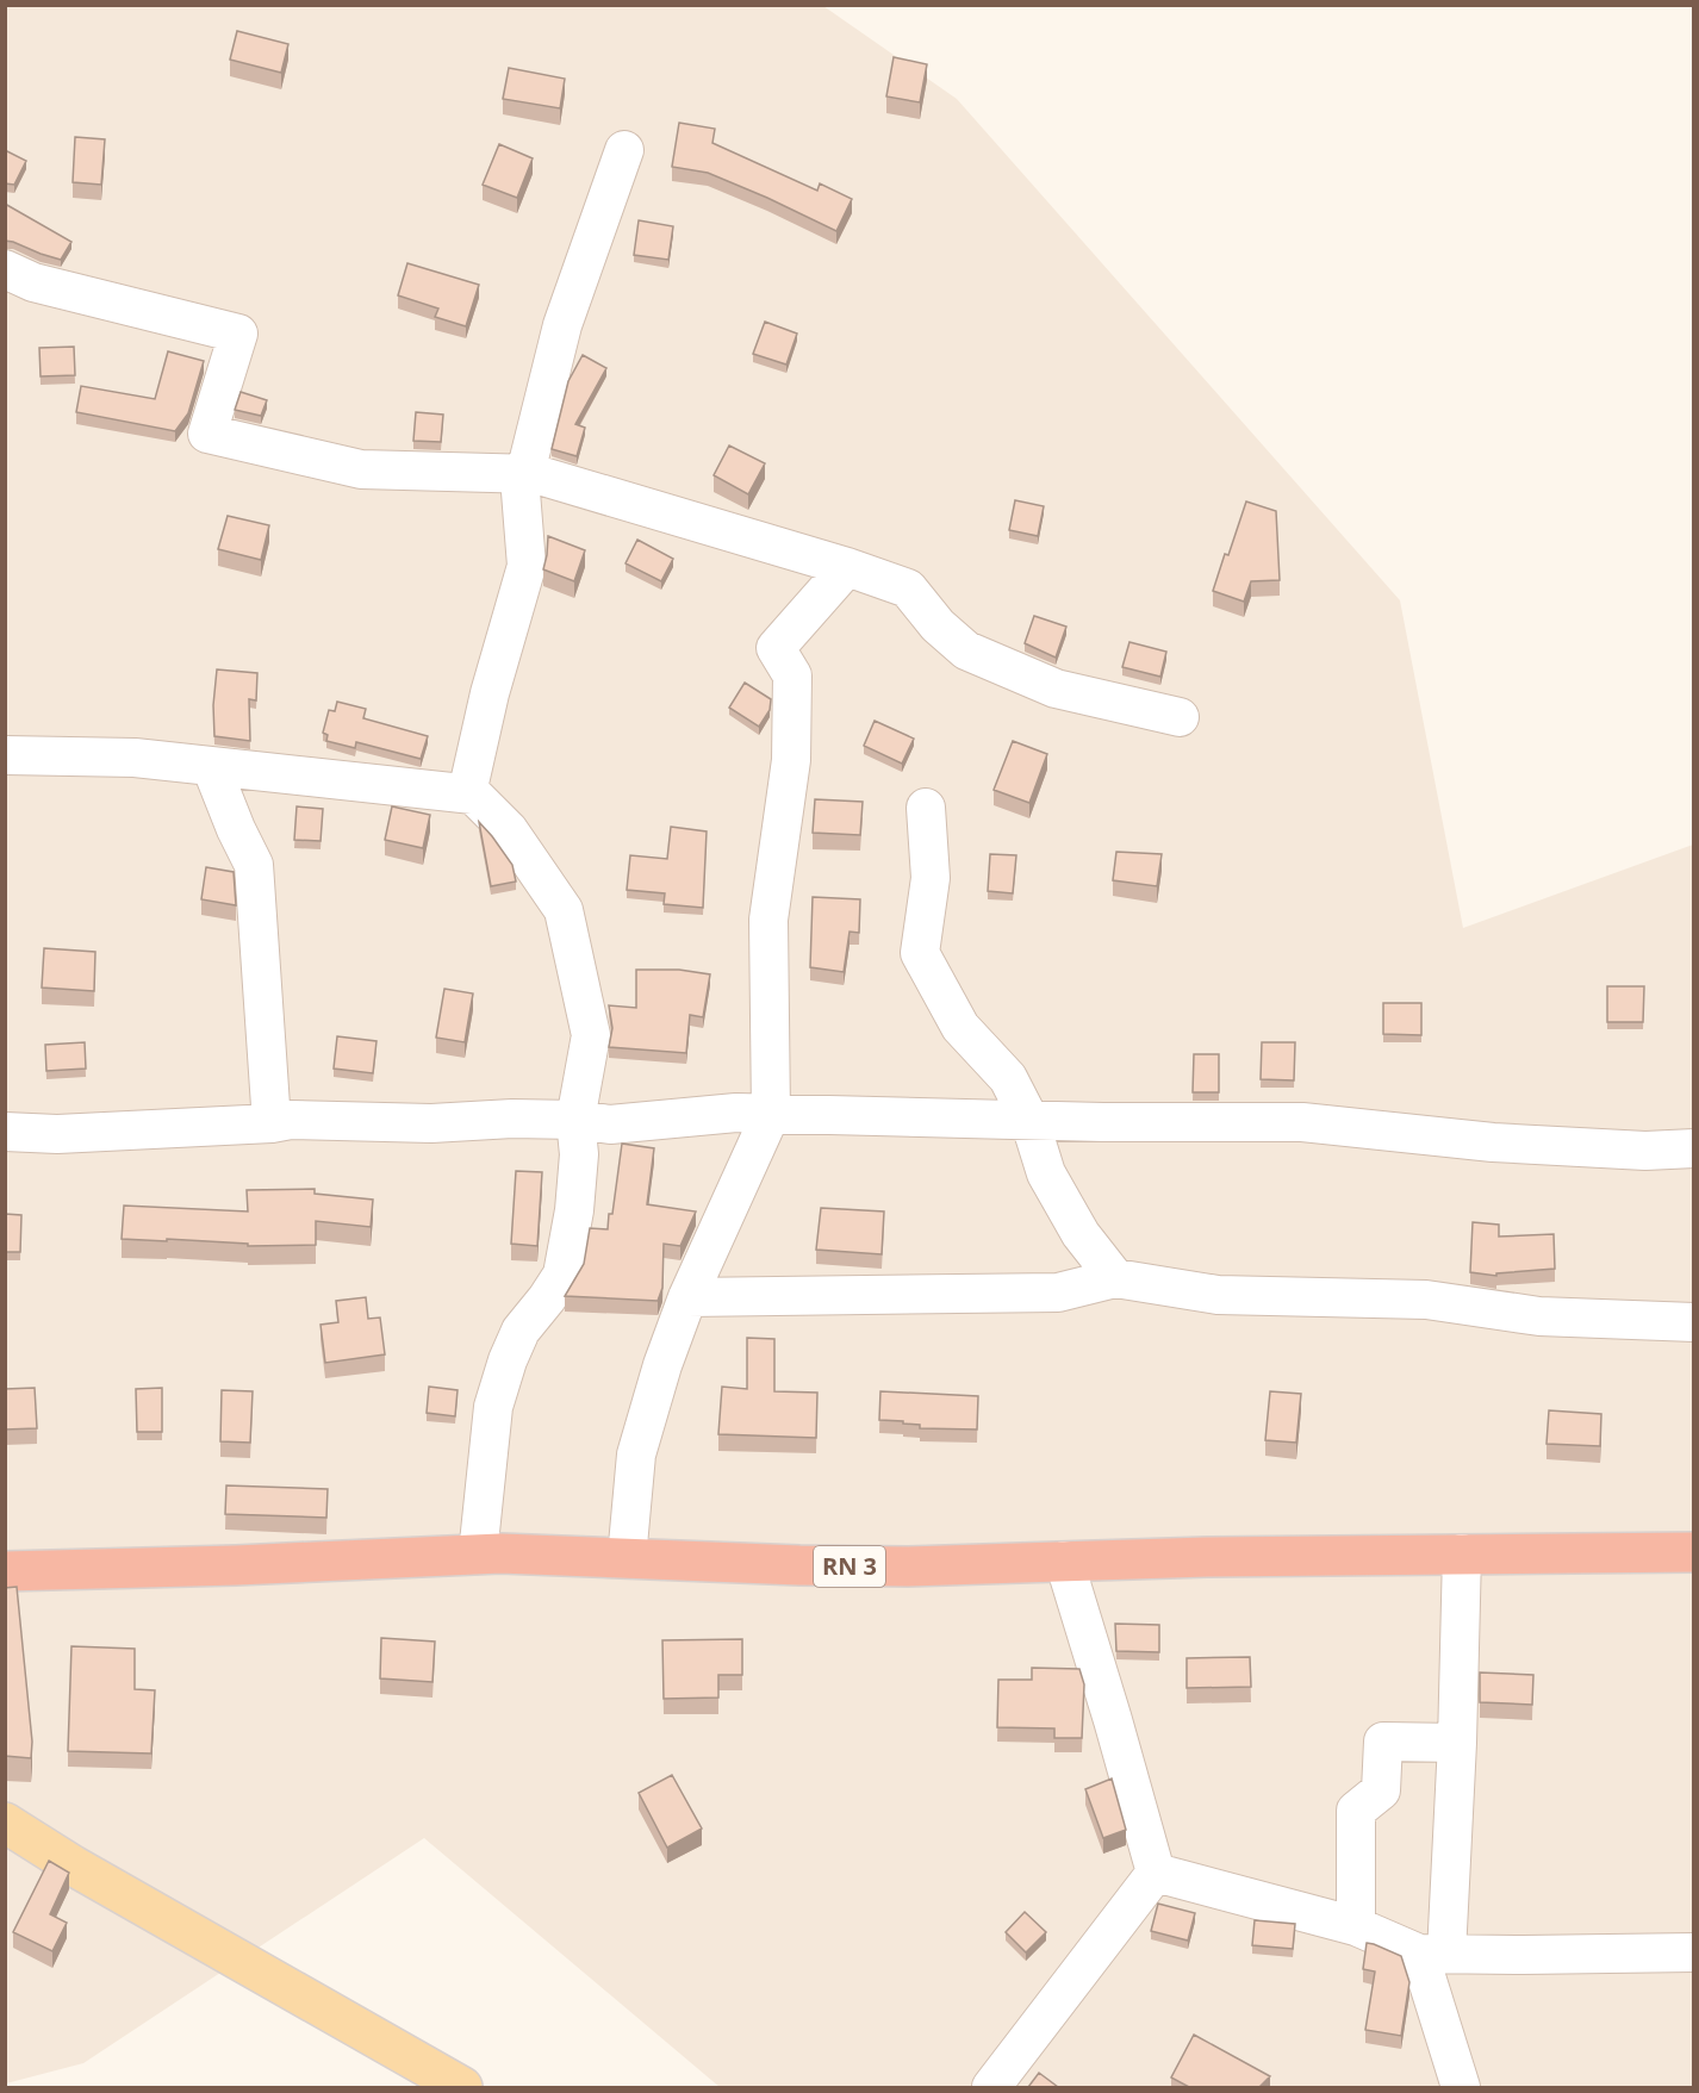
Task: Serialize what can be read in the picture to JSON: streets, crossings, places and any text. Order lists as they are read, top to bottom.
{
  "streets": {
    "highway": ["RN 3"]
  }
}
